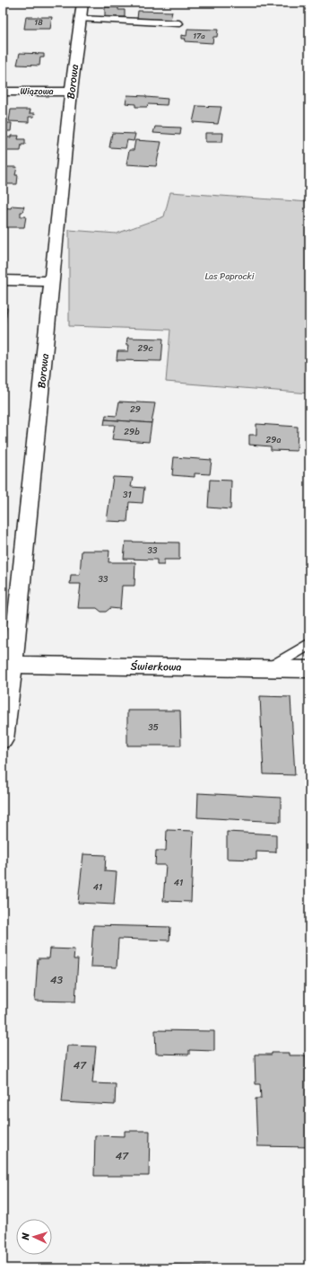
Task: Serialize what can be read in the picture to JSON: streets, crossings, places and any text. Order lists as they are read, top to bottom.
{
  "streets": {
    "street": ["Borowa", "Wiązowa", "Świerkowa"]
  },
  "crossings": [
    ["Borowa", "Wiązowa"],
    ["Borowa", "Świerkowa"]
  ],
  "parks": ["Las Paprocki"],
  "house_numbers": [
    "18",
    "17a",
    "29c",
    "29",
    "29b",
    "29a",
    "31",
    "33",
    "33",
    "35",
    "41",
    "41",
    "43",
    "47",
    "47"
  ],
  "north": "left"
}
